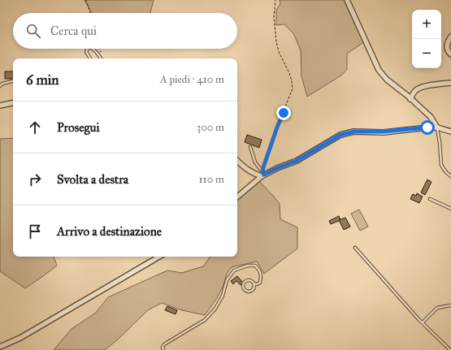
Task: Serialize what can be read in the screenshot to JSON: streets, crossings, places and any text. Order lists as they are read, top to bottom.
{
  "page": {
    "map_buttons": ["+", "−"],
    "search": "Cerca qui",
    "heading": ["6 min", "A piedi · 410 m"],
    "list": [
      ["Prosegui", "300 m"],
      ["Svolta a destra", "110 m"],
      "Arrivo a destinazione"
    ]
  }
}
